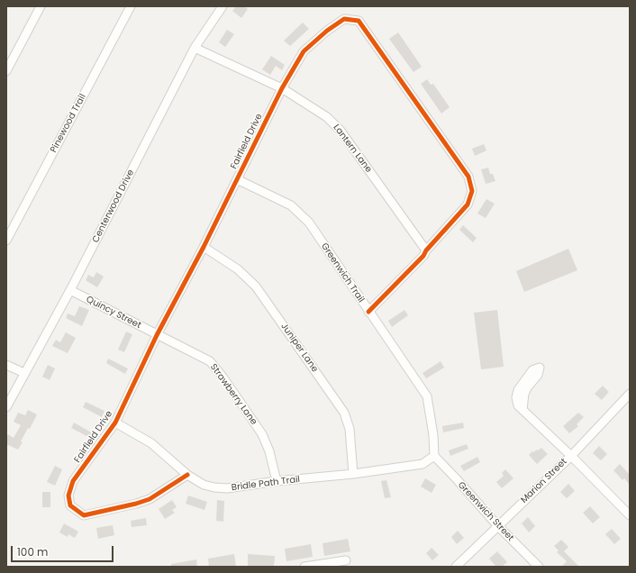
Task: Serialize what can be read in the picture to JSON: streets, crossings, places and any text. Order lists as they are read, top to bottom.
{
  "streets": {
    "street": [
      "Pinewood Trail",
      "Fairfield Drive",
      "Lantern Lane",
      "Centerwood Drive",
      "Greenwich Trail",
      "Quincy Street",
      "Juniper Lane",
      "Strawberry Lane",
      "Marion Street",
      "Bridle Path Trail",
      "Greenwich Street"
    ]
  },
  "crossings": [
    ["Fairfield Drive", "Lantern Lane"],
    ["Fairfield Drive", "Greenwich Trail"],
    ["Fairfield Drive", "Quincy Street"],
    ["Fairfield Drive", "Juniper Lane"],
    ["Fairfield Drive", "Strawberry Lane"],
    ["Fairfield Drive", "Bridle Path Trail"],
    ["Lantern Lane", "Centerwood Drive"],
    ["Centerwood Drive", "Quincy Street"],
    ["Greenwich Trail", "Bridle Path Trail"],
    ["Greenwich Trail", "Greenwich Street"],
    ["Quincy Street", "Strawberry Lane"],
    ["Juniper Lane", "Bridle Path Trail"],
    ["Strawberry Lane", "Bridle Path Trail"],
    ["Marion Street", "Greenwich Street"],
    ["Bridle Path Trail", "Greenwich Street"]
  ],
  "scale_bar": "100 m"
}
